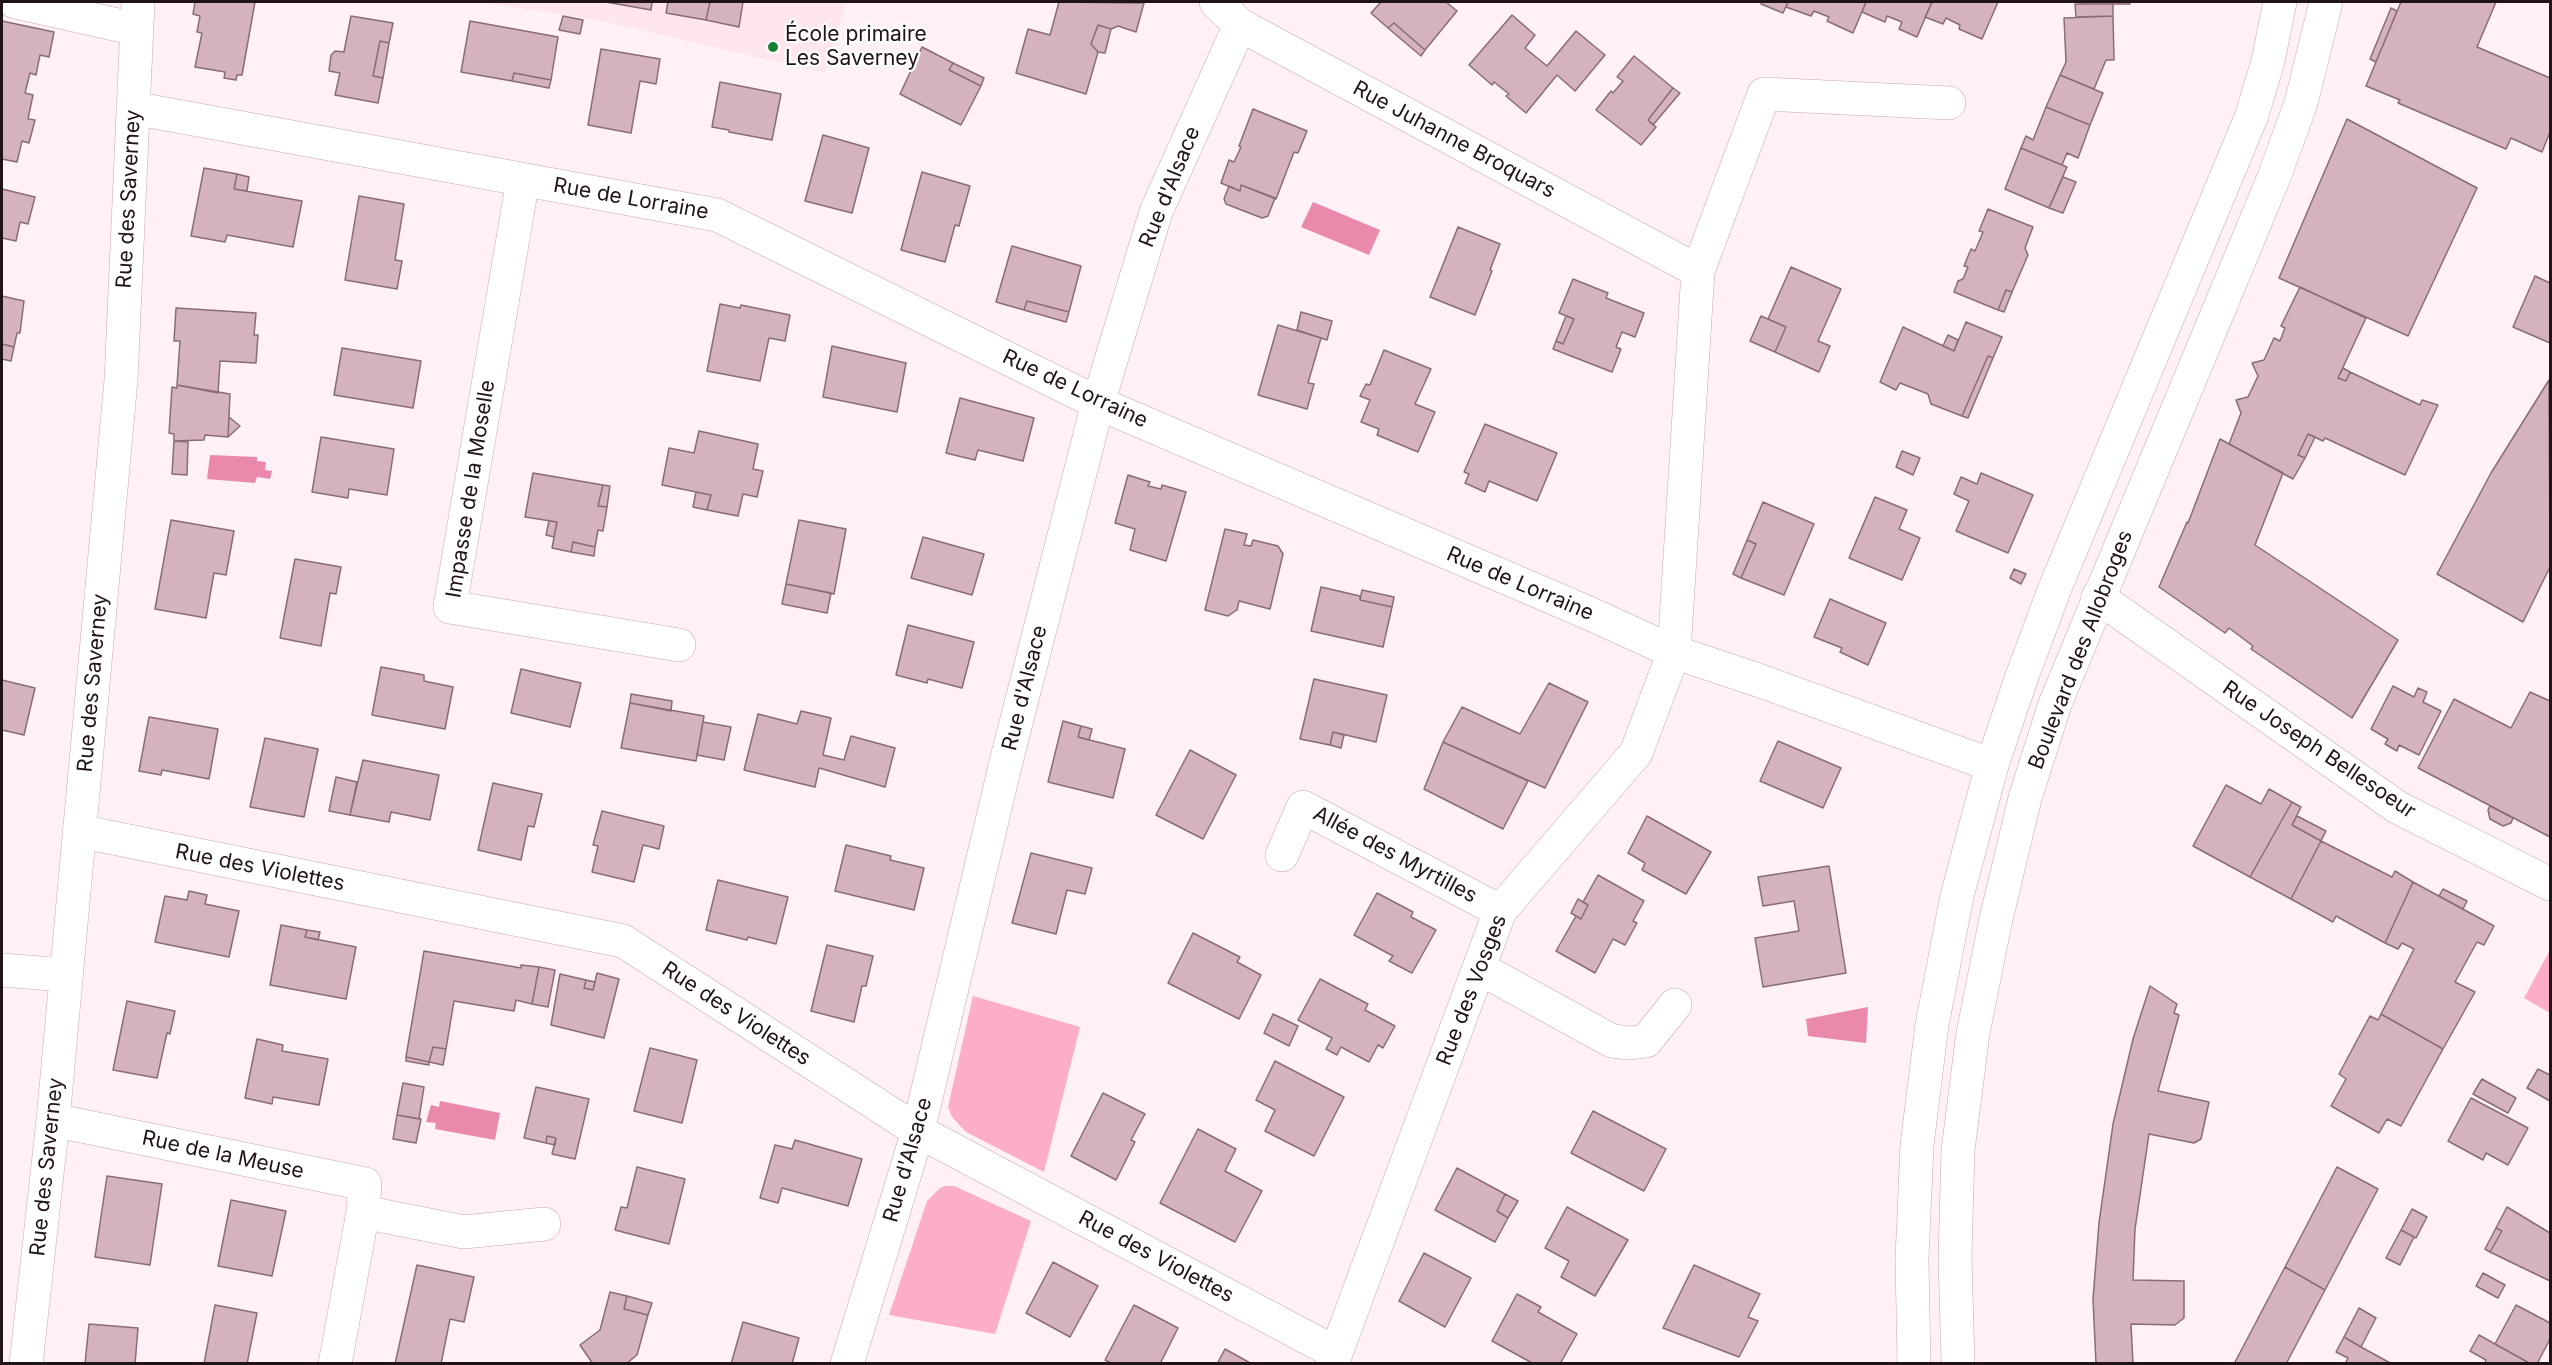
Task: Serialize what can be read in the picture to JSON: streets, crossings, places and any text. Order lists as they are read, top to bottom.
{
  "streets": {
    "street": [
      "Rue Juhanne Broquars",
      "Rue d'Alsace",
      "Rue des Saverney",
      "Rue de Lorraine",
      "Impasse de la Moselle",
      "Boulevard des Allobroges",
      "Rue Joseph Bellesoeur",
      "Allée des Myrtilles",
      "Rue des Violettes",
      "Rue des Vosges",
      "Rue de la Meuse"
    ]
  },
  "crossings": [
    ["Rue Juhanne Broquars", "Rue d'Alsace"],
    ["Rue d'Alsace", "Rue de Lorraine"],
    ["Rue d'Alsace", "Rue des Violettes"],
    ["Rue des Saverney", "Rue de Lorraine"],
    ["Rue des Saverney", "Rue des Violettes"],
    ["Rue des Saverney", "Rue de la Meuse"],
    ["Rue de Lorraine", "Impasse de la Moselle"],
    ["Rue de Lorraine", "Boulevard des Allobroges"],
    ["Rue de Lorraine", "Rue des Vosges"],
    ["Boulevard des Allobroges", "Rue Joseph Bellesoeur"],
    ["Allée des Myrtilles", "Rue des Vosges"],
    ["Rue des Violettes", "Rue des Vosges"]
  ],
  "places": ["École primaire Les Saverney"]
}
